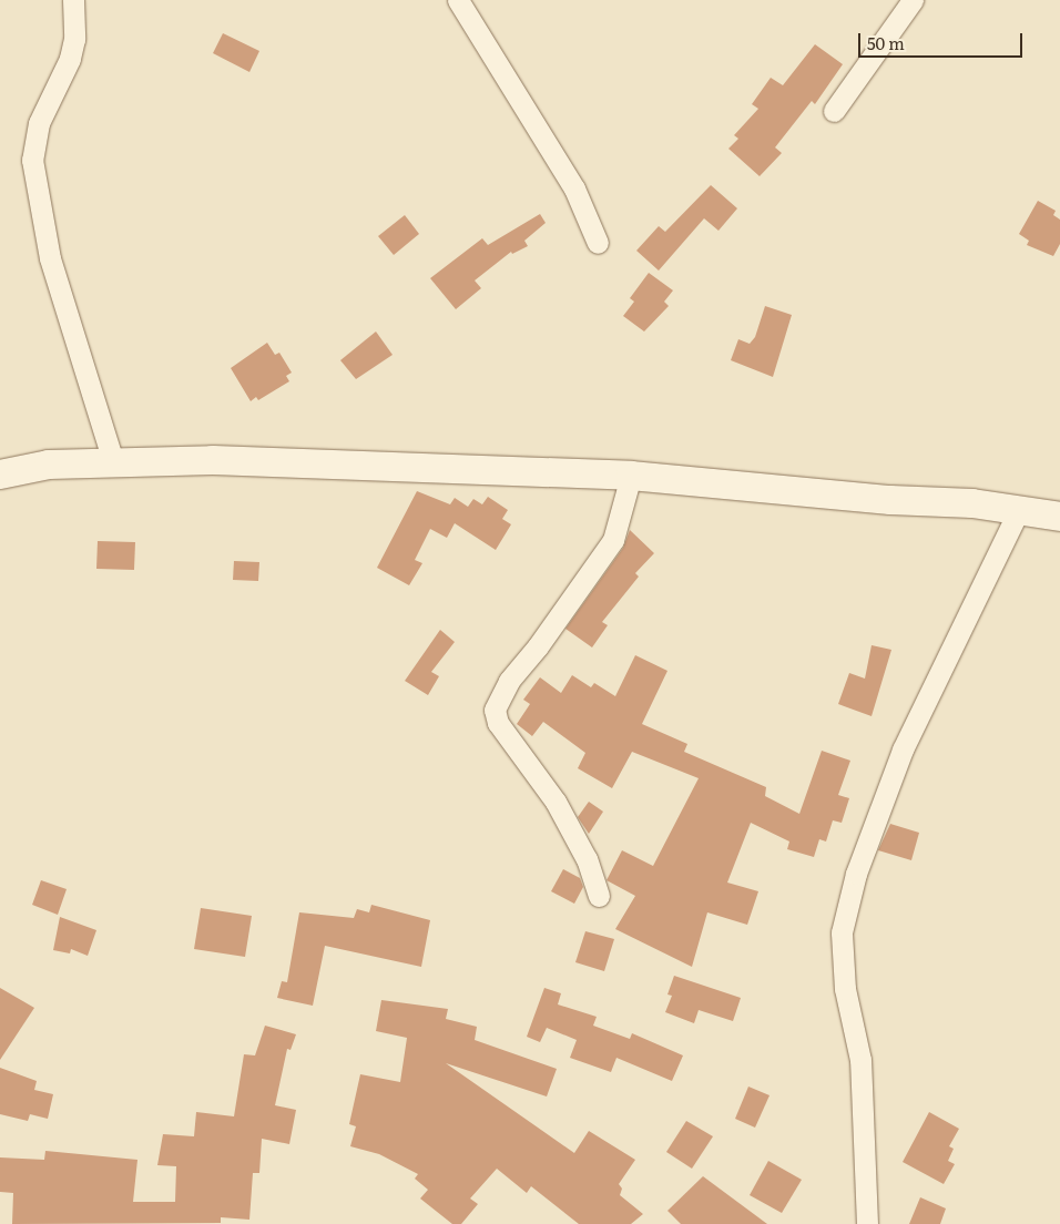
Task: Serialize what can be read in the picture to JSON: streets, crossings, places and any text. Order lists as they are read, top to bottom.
{
  "scale_bar": "50 m"
}
